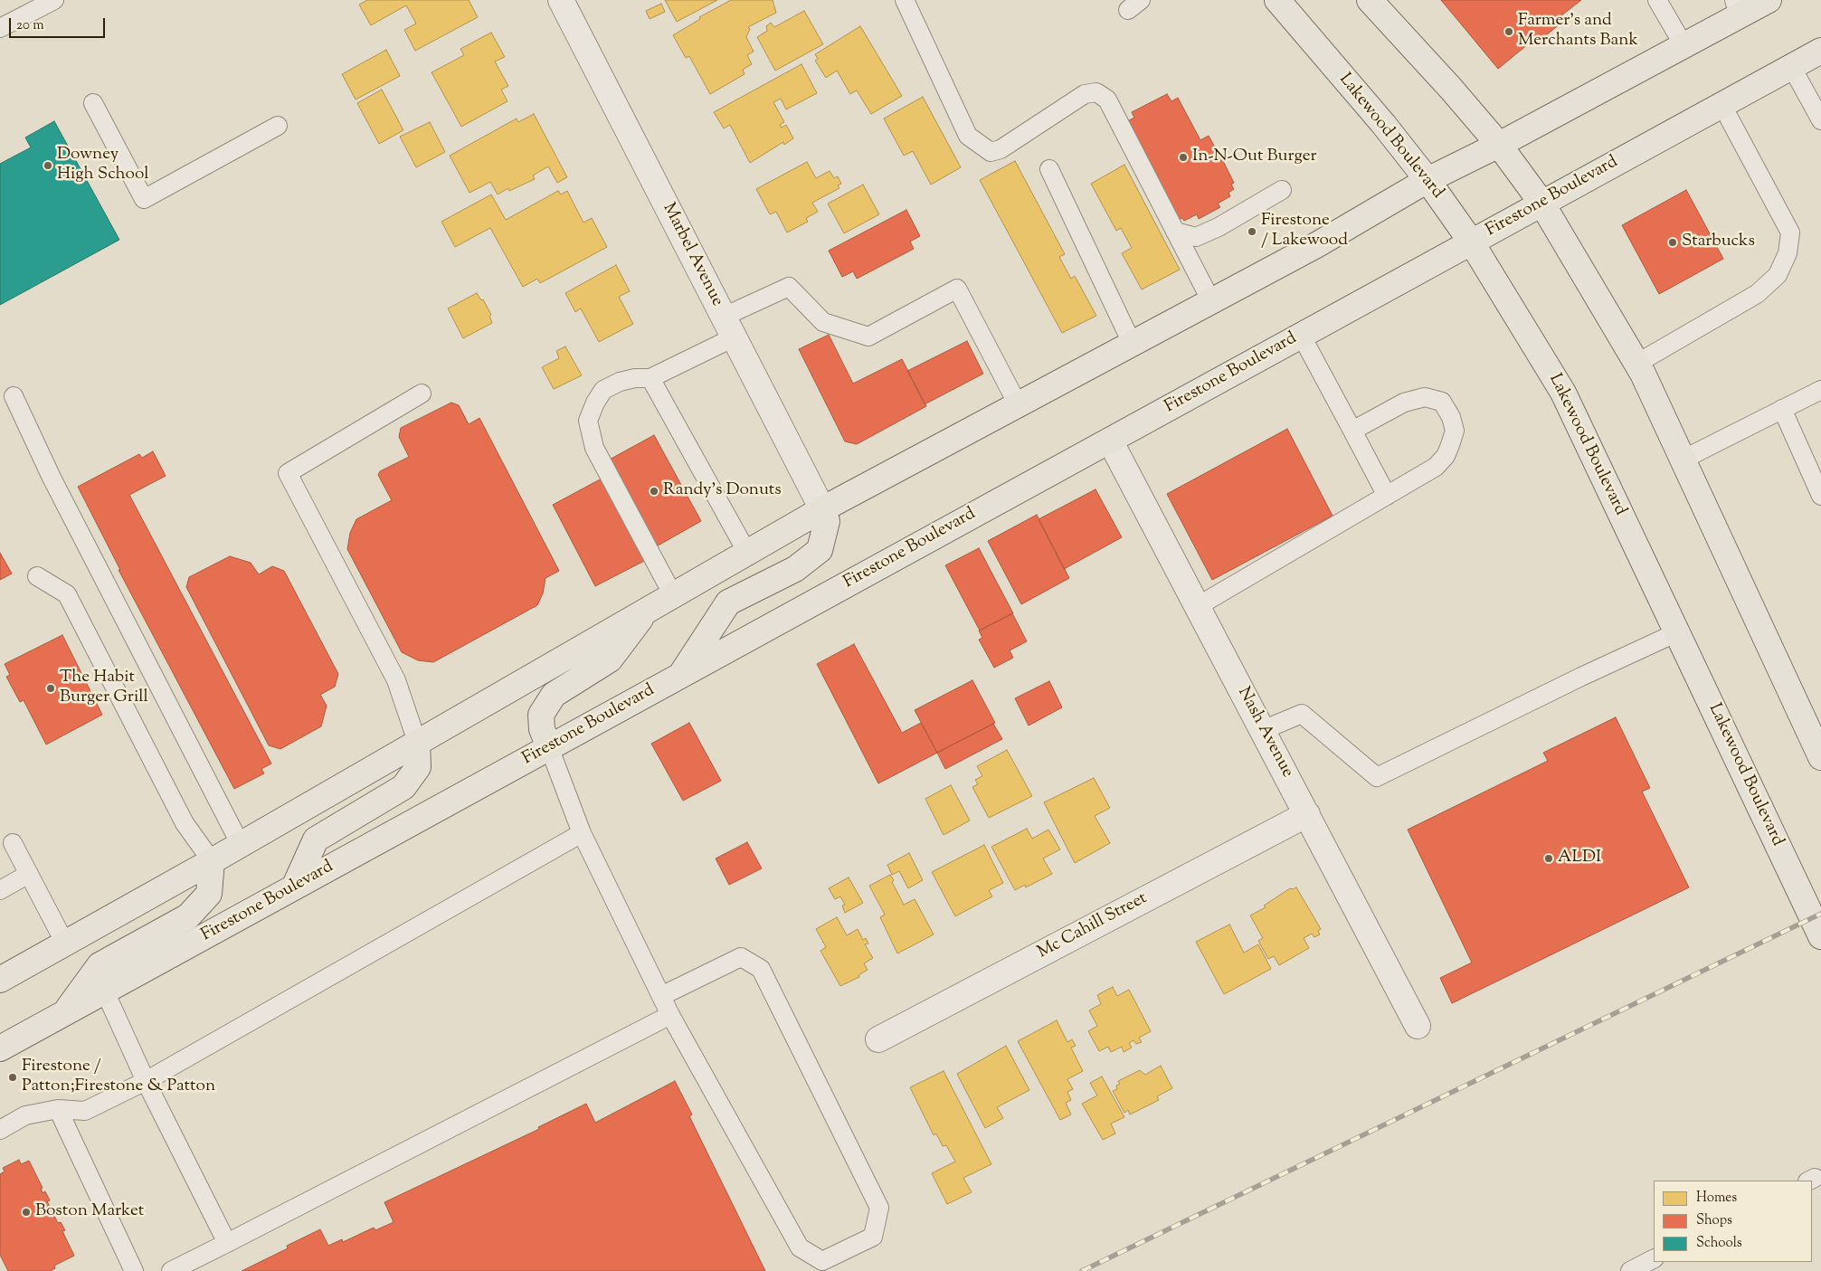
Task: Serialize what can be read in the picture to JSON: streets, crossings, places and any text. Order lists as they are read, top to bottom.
{
  "streets": {
    "main road": ["Lakewood Boulevard", "Firestone Boulevard"],
    "street": ["Marbel Avenue", "Nash Avenue", "Mc Cahill Street"]
  },
  "crossings": [
    ["Lakewood Boulevard", "Firestone Boulevard"],
    ["Firestone Boulevard", "Nash Avenue"],
    ["Nash Avenue", "Mc Cahill Street"]
  ],
  "places": [
    "Farmer's and Merchants Bank",
    "In-N-Out Burger",
    "Downey High School",
    "Firestone / Lakewood",
    "Starbucks",
    "Randy's Donuts",
    "The Habit Burger Grill",
    "ALDI",
    "Firestone / Patton;Firestone & Patton",
    "Boston Market"
  ],
  "legend": ["Homes", "Shops", "Schools"],
  "scale_bar": "20 m"
}
